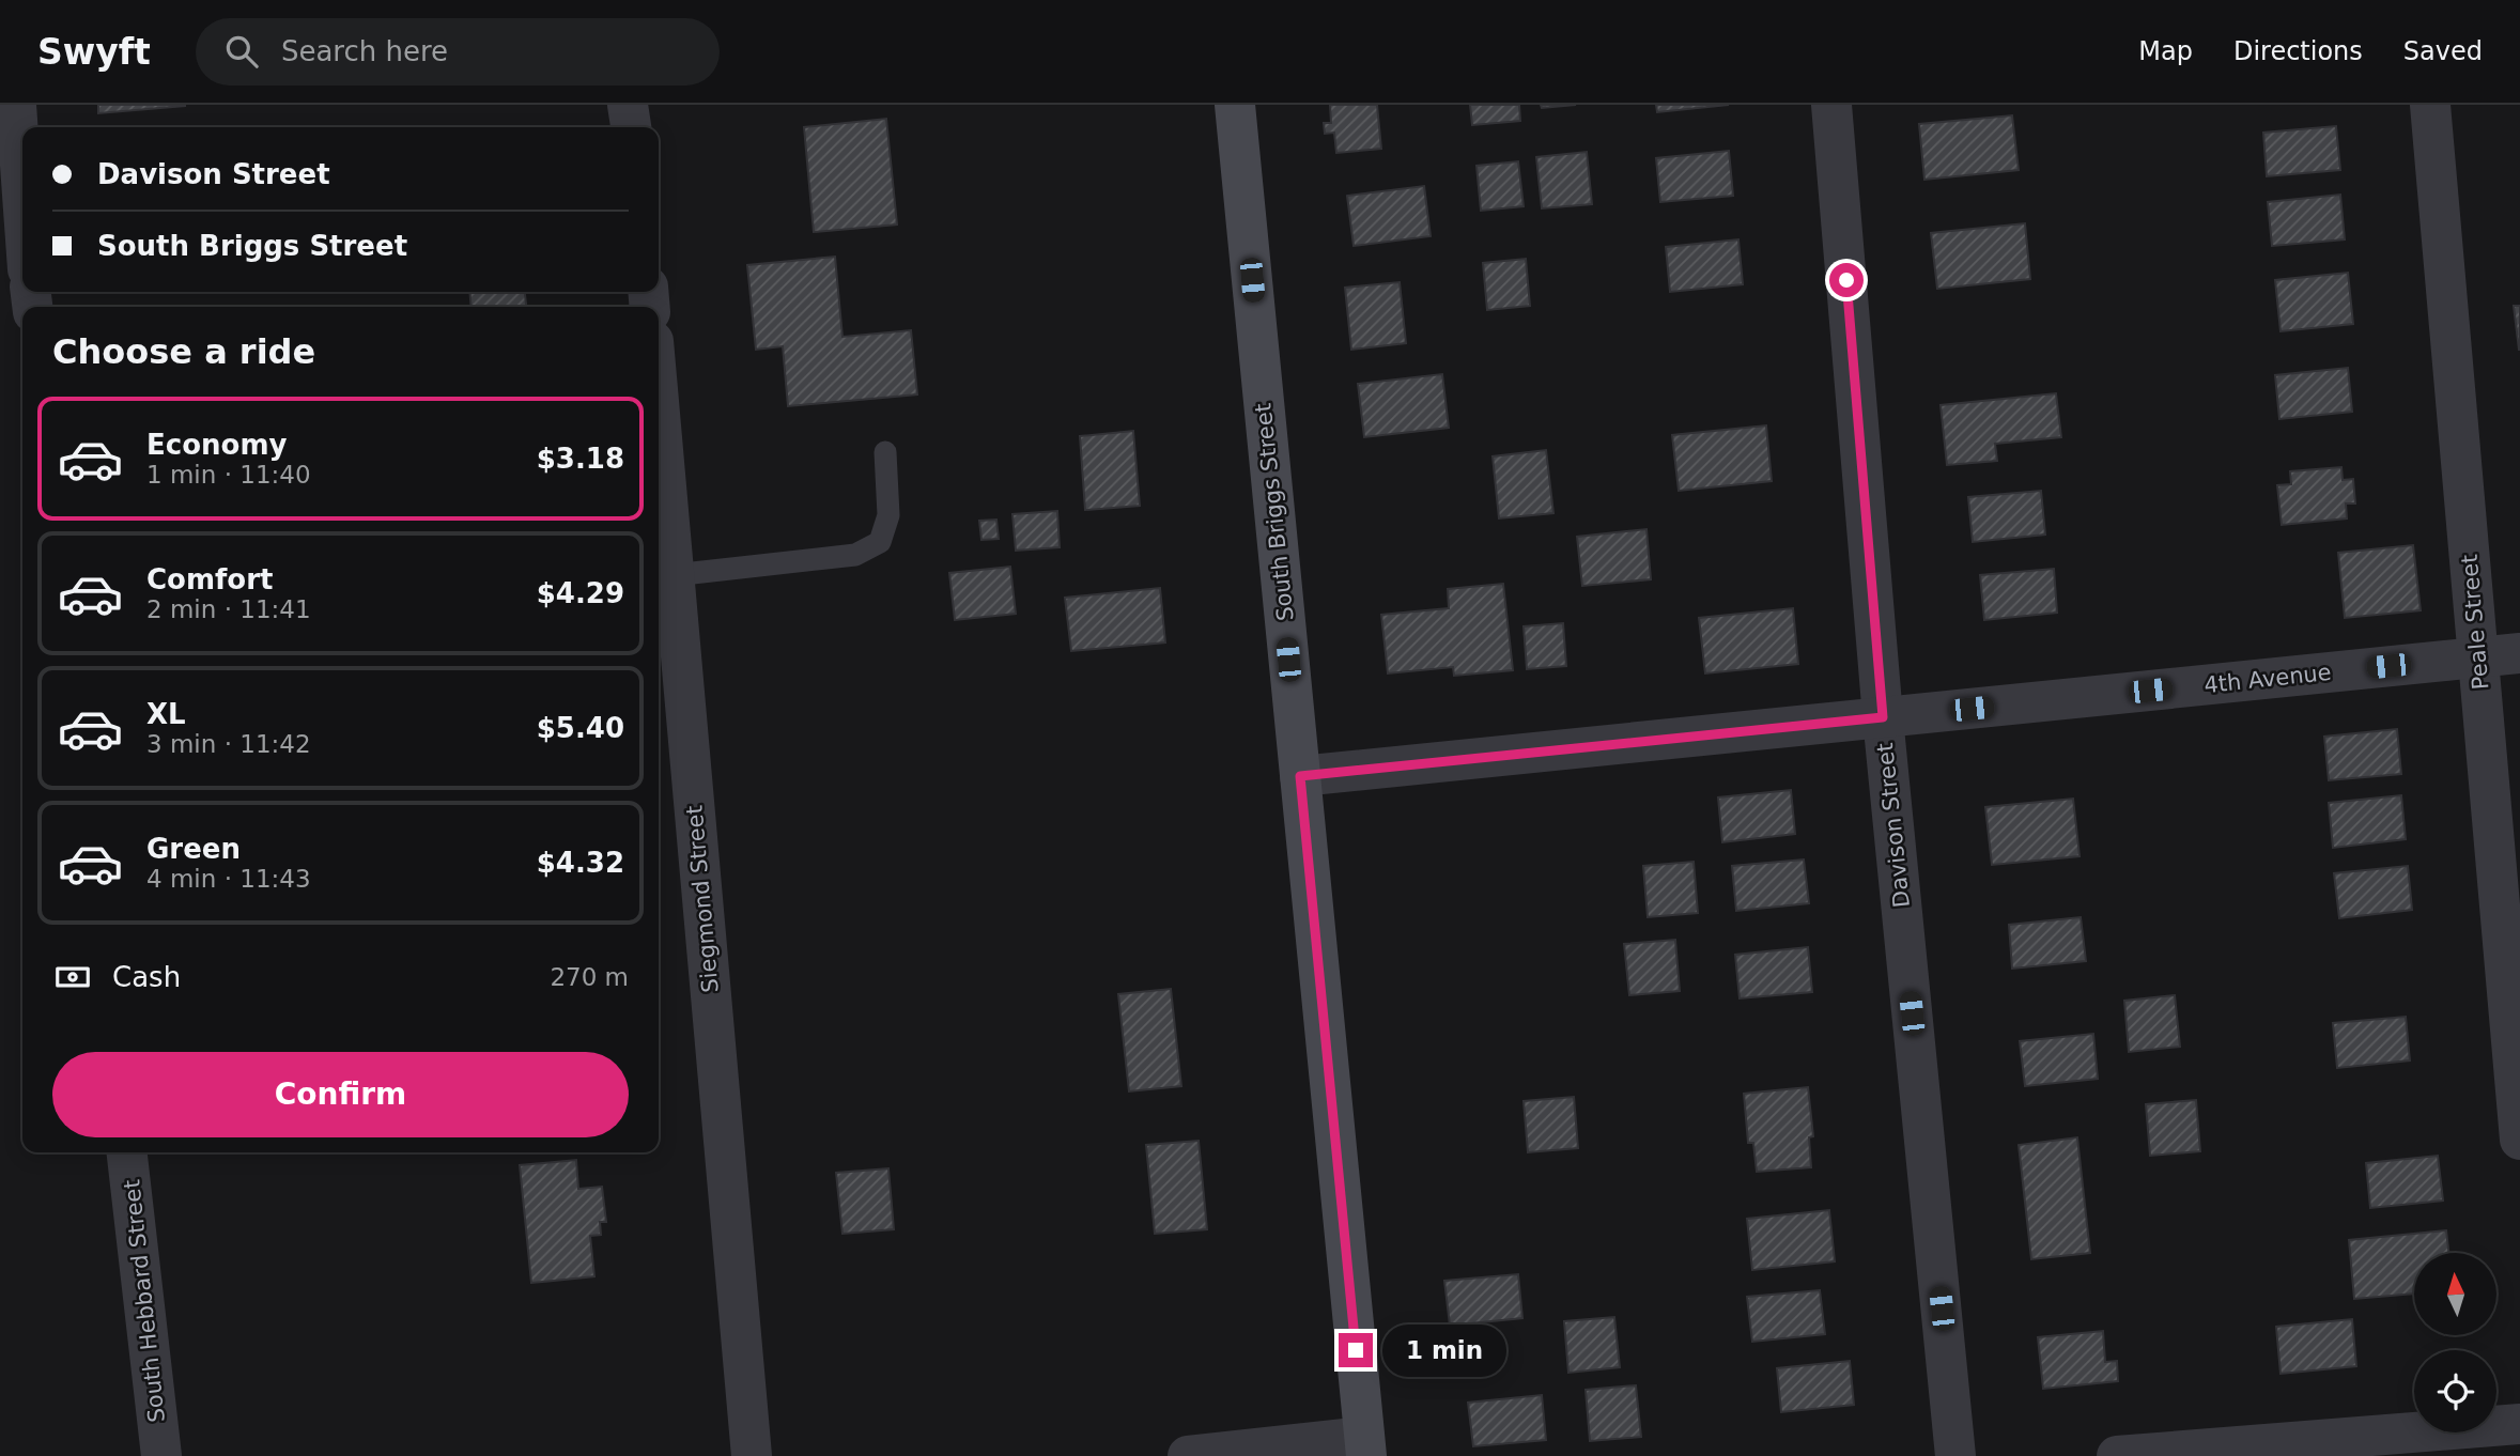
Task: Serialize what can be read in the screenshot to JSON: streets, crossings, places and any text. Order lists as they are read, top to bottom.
{
  "streets": {
    "street": [
      "South Briggs Street",
      "Peale Street",
      "4th Avenue",
      "Davison Street",
      "Siegmond Street",
      "South Hebbard Street"
    ]
  },
  "crossings": [
    ["South Briggs Street", "4th Avenue"],
    ["Peale Street", "4th Avenue"],
    ["4th Avenue", "Davison Street"]
  ],
  "north": "top",
  "page": {
    "header": "Swyft",
    "search": "Search here",
    "nav": ["Map", "Directions", "Saved"],
    "banner": ["Davison Street", "South Briggs Street"],
    "heading": "Choose a ride",
    "list": [
      {
        "name": "Economy",
        "note": "1 min · 11:40",
        "value": "$3.18"
      },
      {
        "name": "Comfort",
        "note": "2 min · 11:41",
        "value": "$4.29"
      },
      {
        "name": "XL",
        "note": "3 min · 11:42",
        "value": "$5.40"
      },
      {
        "name": "Green",
        "note": "4 min · 11:43",
        "value": "$4.32"
      }
    ],
    "pay": ["Cash", "270 m"],
    "buttons": "Confirm",
    "bubble": "1 min"
  }
}
